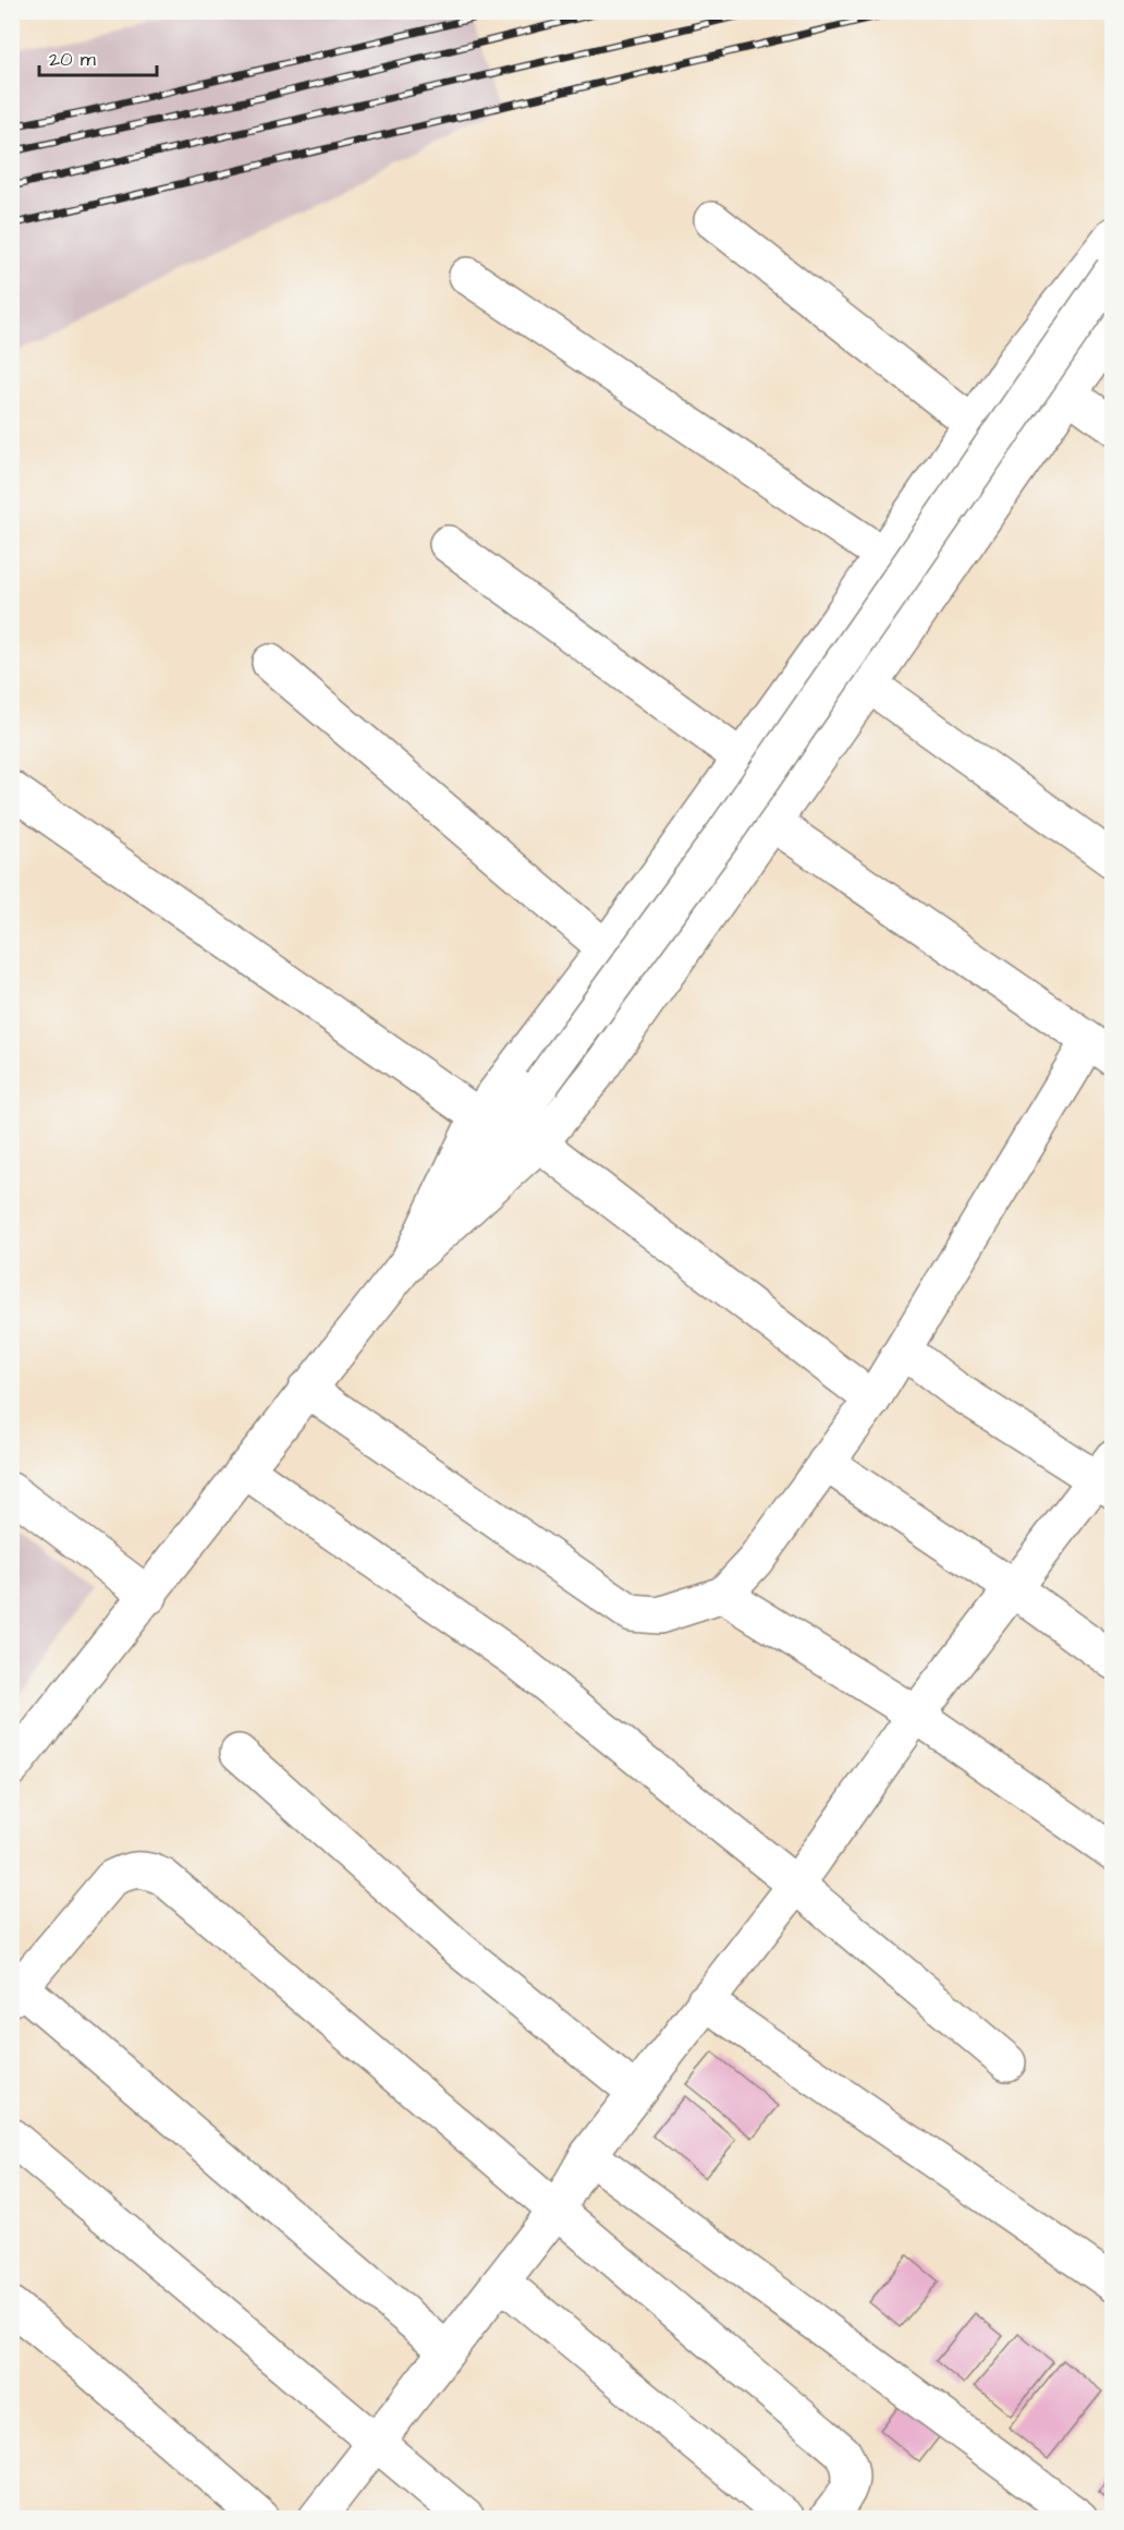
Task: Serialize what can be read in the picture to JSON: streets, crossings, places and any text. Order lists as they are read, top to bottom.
{
  "scale_bar": "20 m"
}
